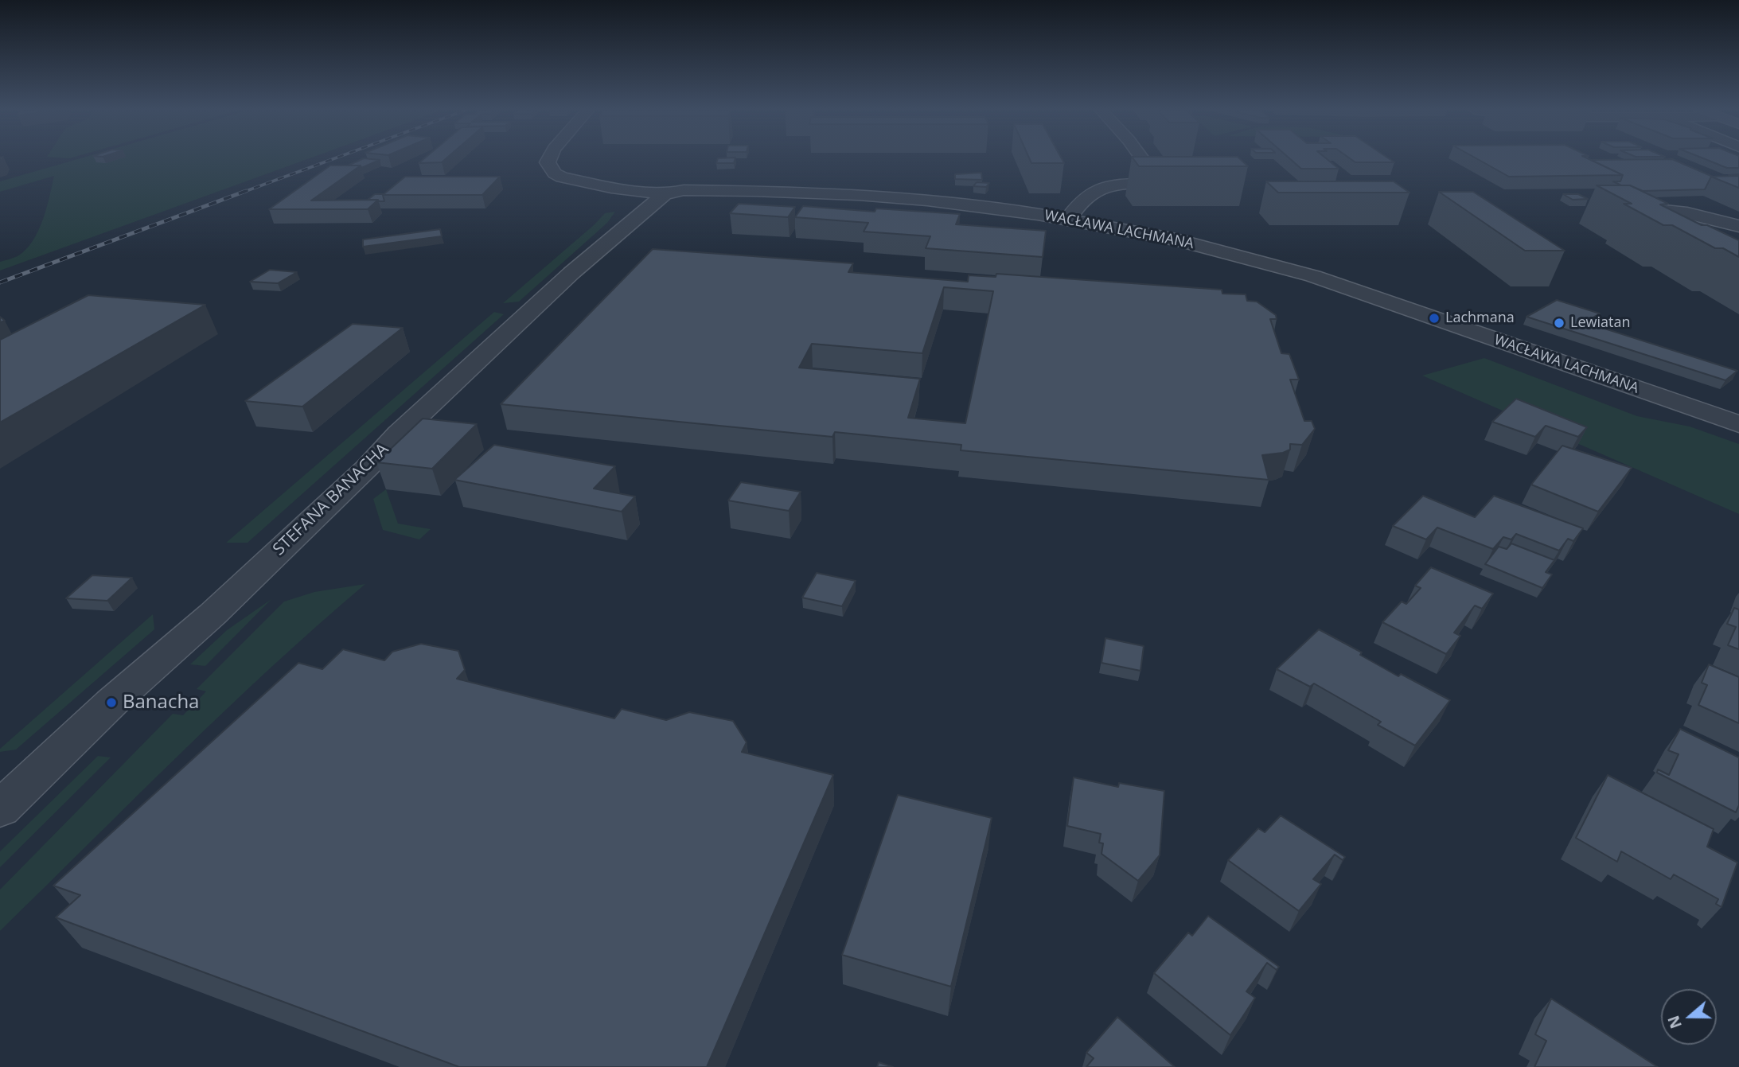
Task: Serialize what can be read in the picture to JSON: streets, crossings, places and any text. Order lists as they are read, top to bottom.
{
  "streets": {
    "street": ["WACŁAWA LACHMANA", "STEFANA BANACHA"]
  },
  "crossings": [
    ["WACŁAWA LACHMANA", "STEFANA BANACHA"]
  ],
  "places": ["Lachmana", "Lewiatan", "Banacha"],
  "north": "left"
}
